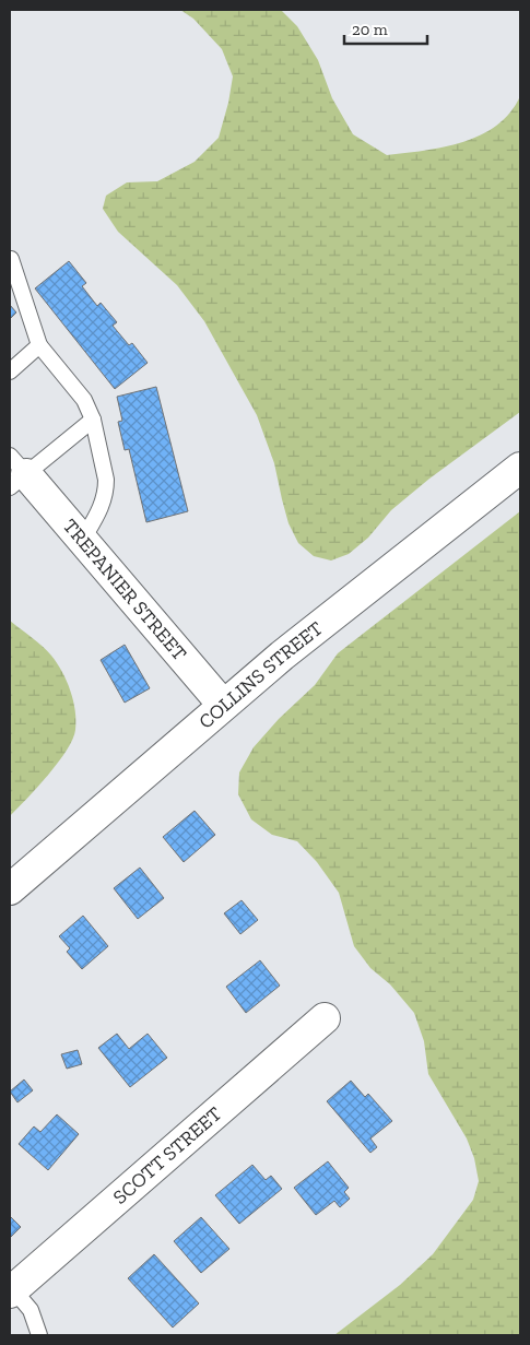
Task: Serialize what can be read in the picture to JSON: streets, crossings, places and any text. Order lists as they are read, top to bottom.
{
  "streets": {
    "street": ["TREPANIER STREET", "COLLINS STREET", "SCOTT STREET"]
  },
  "crossings": [
    ["TREPANIER STREET", "COLLINS STREET"]
  ],
  "scale_bar": "20 m"
}
